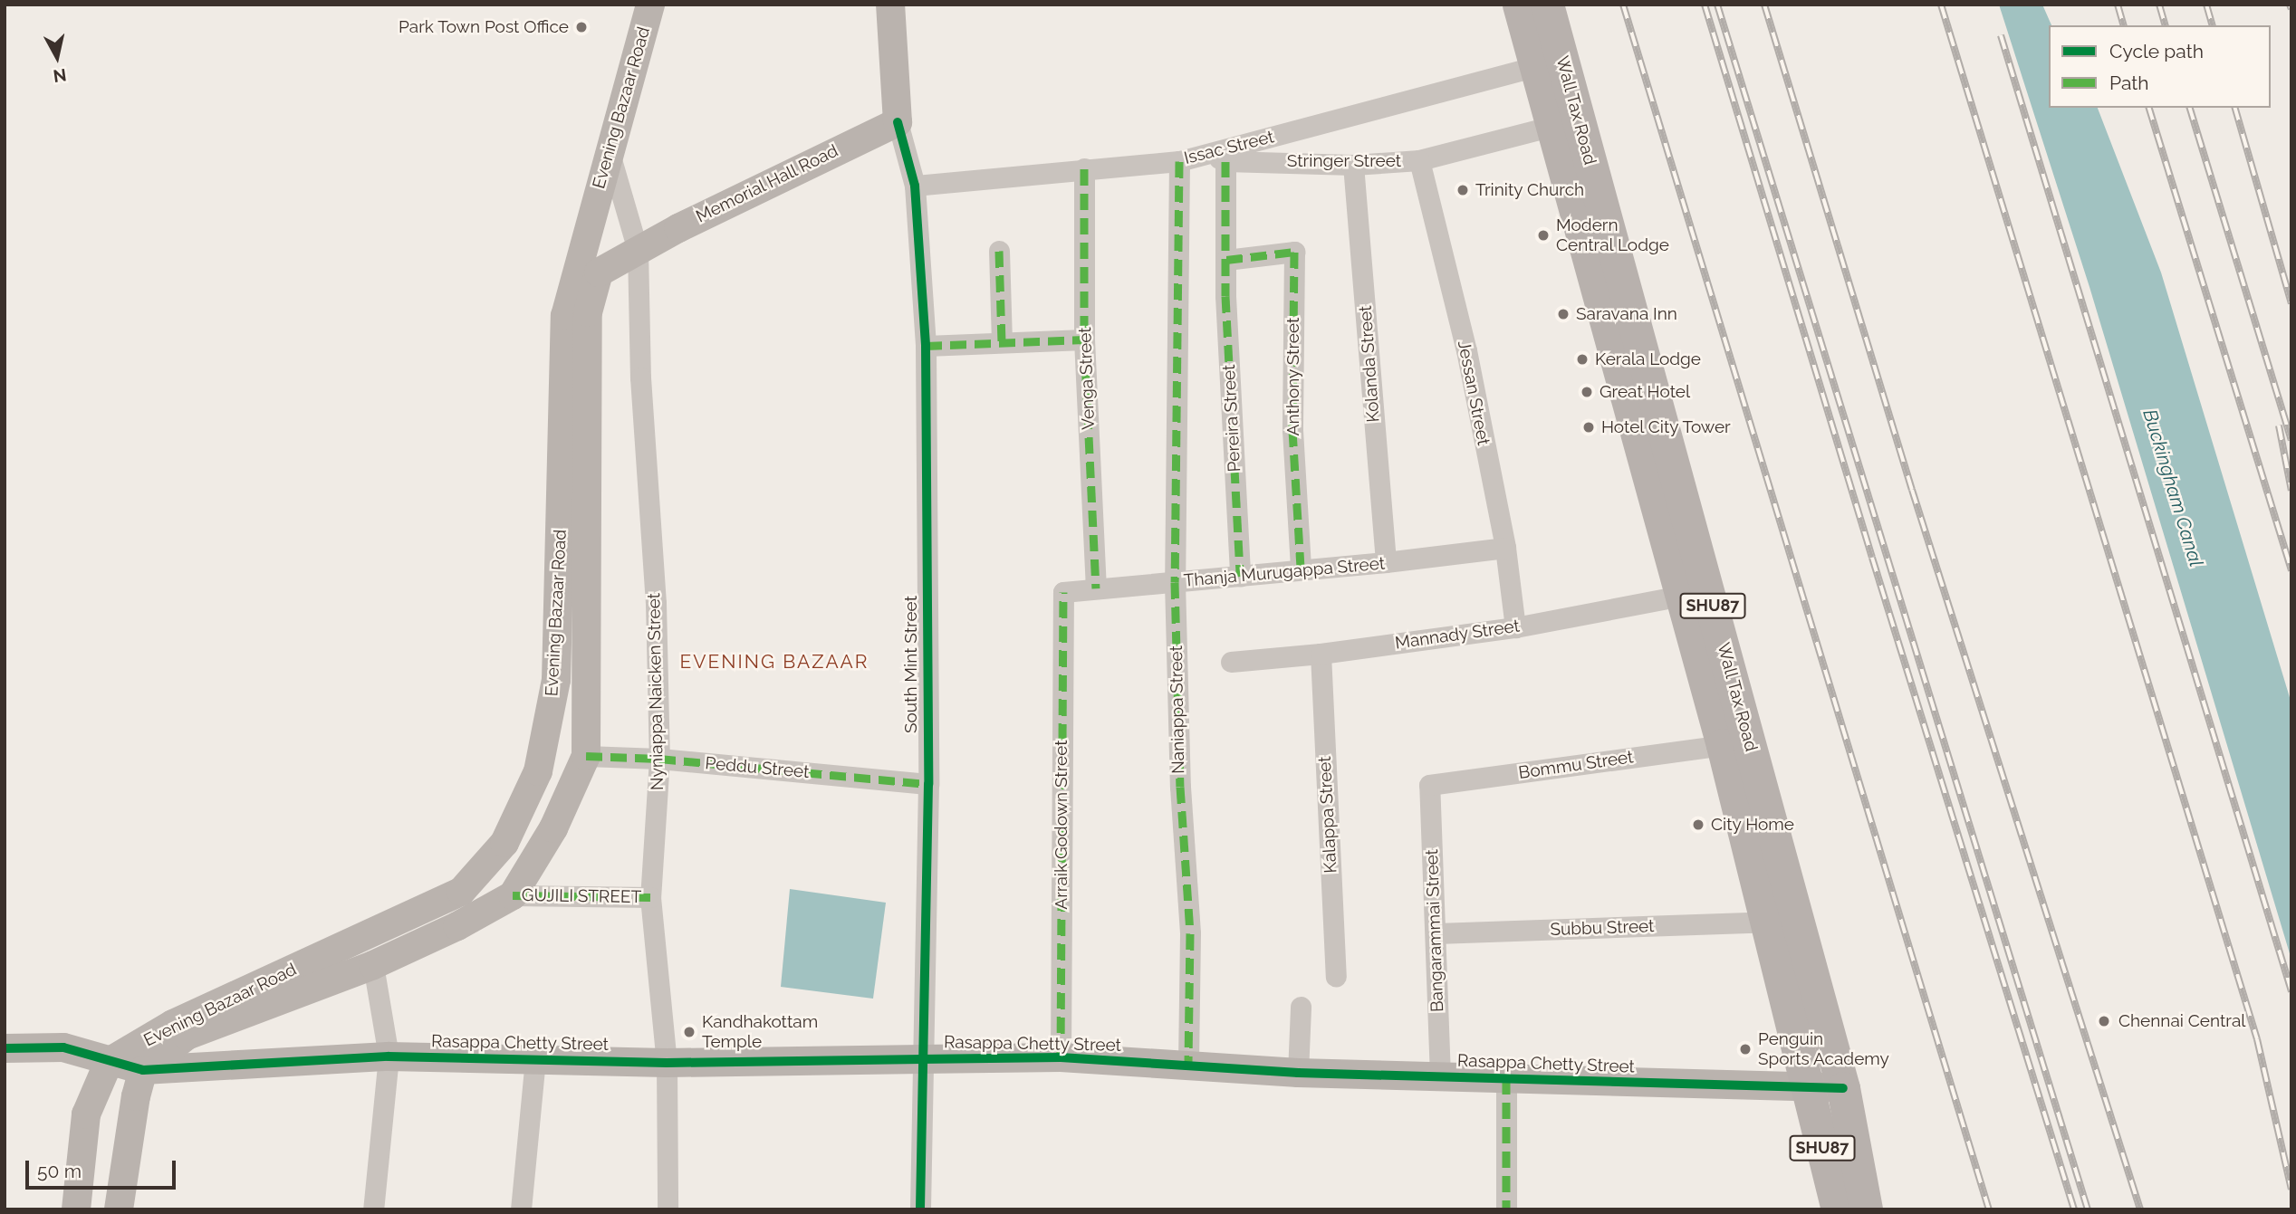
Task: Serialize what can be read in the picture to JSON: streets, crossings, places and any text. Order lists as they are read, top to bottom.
{
  "streets": {
    "main road": [
      "Evening Bazaar Road",
      "Wall Tax Road",
      "Memorial Hall Road",
      "SHU87",
      "South Mint Street",
      "Rasappa Chetty Street"
    ],
    "street": [
      "Issac Street",
      "Stringer Street",
      "Kolanda Street",
      "Anthony Street",
      "Venga Street",
      "Jessan Street",
      "Pereira Street",
      "Thanja Murugappa Street",
      "Mannady Street",
      "Nyniappa Naicken Street",
      "Naniappa Street",
      "Bommu Street",
      "Peddu Street",
      "Kalappa Street",
      "Arraik Godown Street",
      "GUJILI STREET",
      "Subbu Street",
      "Bangarammai Street"
    ]
  },
  "crossings": [
    ["Evening Bazaar Road", "Memorial Hall Road"],
    ["Evening Bazaar Road", "Peddu Street"],
    ["Evening Bazaar Road", "GUJILI STREET"],
    ["Evening Bazaar Road", "Rasappa Chetty Street"],
    ["Wall Tax Road", "Issac Street"],
    ["Wall Tax Road", "Stringer Street"],
    ["Wall Tax Road", "Mannady Street"],
    ["Wall Tax Road", "Bommu Street"],
    ["Wall Tax Road", "Subbu Street"],
    ["Wall Tax Road", "Rasappa Chetty Street"],
    ["Issac Street", "Stringer Street"],
    ["Issac Street", "Venga Street"],
    ["Issac Street", "Pereira Street"],
    ["Issac Street", "South Mint Street"],
    ["Issac Street", "Naniappa Street"],
    ["Stringer Street", "Kolanda Street"],
    ["Stringer Street", "Jessan Street"],
    ["Stringer Street", "Pereira Street"],
    ["Memorial Hall Road", "South Mint Street"],
    ["Memorial Hall Road", "Nyniappa Naicken Street"],
    ["Kolanda Street", "Thanja Murugappa Street"],
    ["Anthony Street", "Pereira Street"],
    ["Anthony Street", "Thanja Murugappa Street"],
    ["Venga Street", "Thanja Murugappa Street"],
    ["Jessan Street", "Thanja Murugappa Street"],
    ["Jessan Street", "Mannady Street"],
    ["Pereira Street", "Thanja Murugappa Street"],
    ["Thanja Murugappa Street", "Naniappa Street"],
    ["Thanja Murugappa Street", "Arraik Godown Street"],
    ["Mannady Street", "Kalappa Street"],
    ["South Mint Street", "Peddu Street"],
    ["South Mint Street", "Rasappa Chetty Street"],
    ["Nyniappa Naicken Street", "Peddu Street"],
    ["Nyniappa Naicken Street", "GUJILI STREET"],
    ["Nyniappa Naicken Street", "Rasappa Chetty Street"],
    ["Naniappa Street", "Rasappa Chetty Street"],
    ["Bommu Street", "Bangarammai Street"],
    ["Arraik Godown Street", "Rasappa Chetty Street"],
    ["Subbu Street", "Bangarammai Street"],
    ["Bangarammai Street", "Rasappa Chetty Street"]
  ],
  "districts": ["EVENING BAZAAR"],
  "water": ["Buckingham Canal"],
  "places": [
    "Park Town Post Office",
    "Trinity Church",
    "Modern Central Lodge",
    "Saravana Inn",
    "Kerala Lodge",
    "Great Hotel",
    "Hotel City Tower",
    "City Home",
    "Chennai Central",
    "Kandhakottam Temple",
    "Penguin Sports Academy"
  ],
  "legend": ["Cycle path", "Path"],
  "scale_bar": "50 m",
  "north": "bottom"
}
